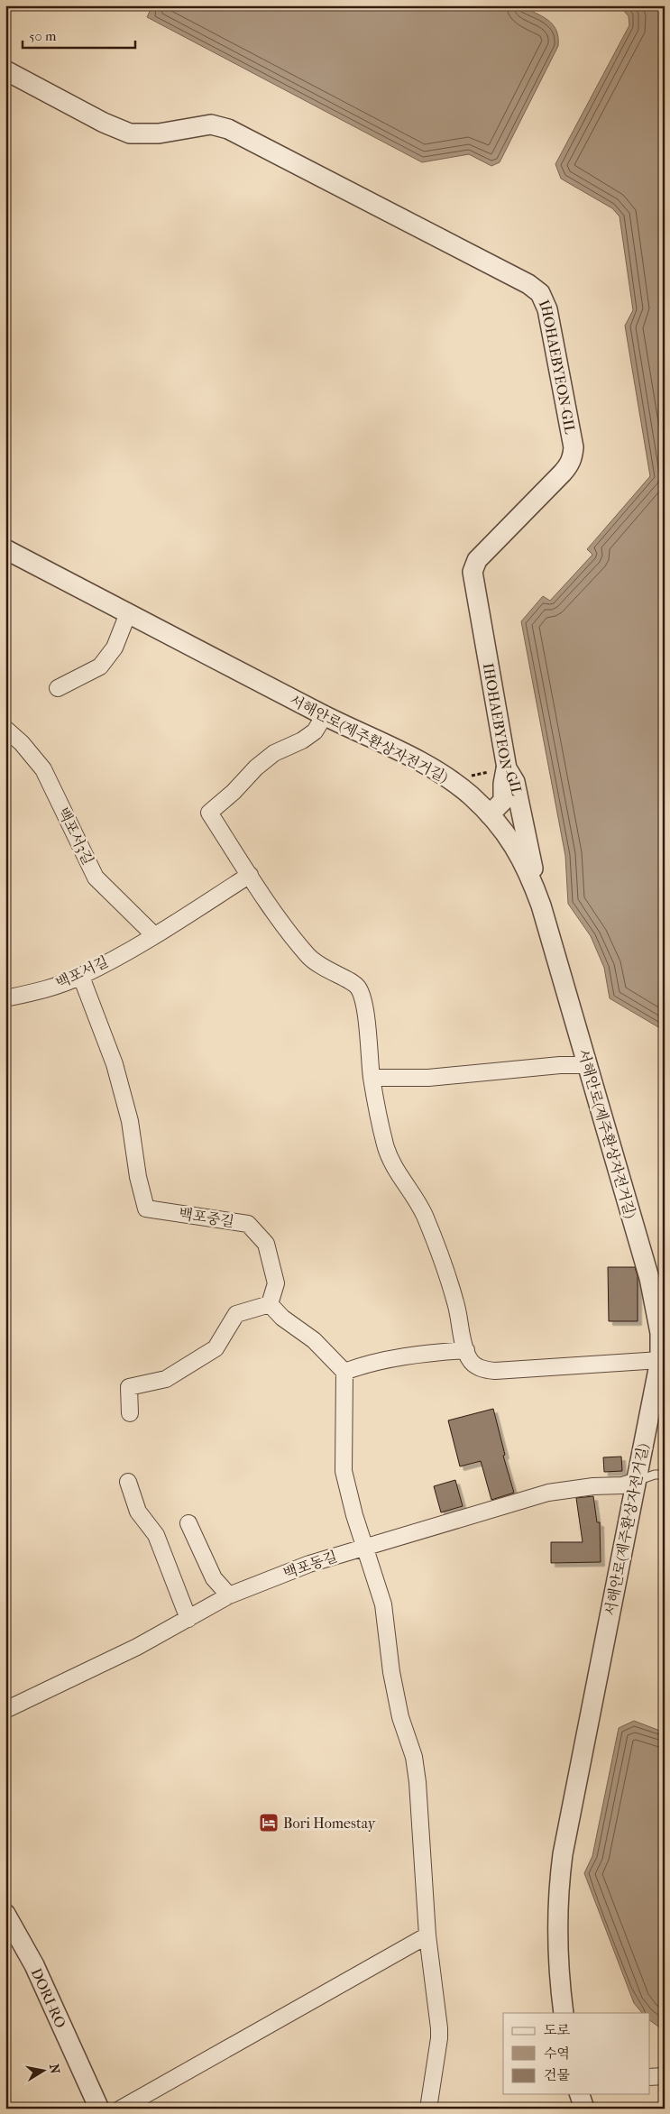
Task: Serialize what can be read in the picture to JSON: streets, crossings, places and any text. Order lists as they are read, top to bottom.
{
  "streets": {
    "street": [
      "IHOHAEBYEON-GIL",
      "서해안로(제주환상자전거길)",
      "백포서3길",
      "백포서길",
      "백포중길",
      "백포동길",
      "DORI-RO"
    ]
  },
  "crossings": [
    ["IHOHAEBYEON-GIL", "서해안로(제주환상자전거길)"],
    ["서해안로(제주환상자전거길)", "백포동길"],
    ["백포서3길", "백포서길"],
    ["백포서길", "백포중길"]
  ],
  "places": {
    "hotel": ["Bori Homestay"]
  },
  "legend": ["도로", "수역", "건물"],
  "scale_bar": "50 m",
  "north": "right"
}
